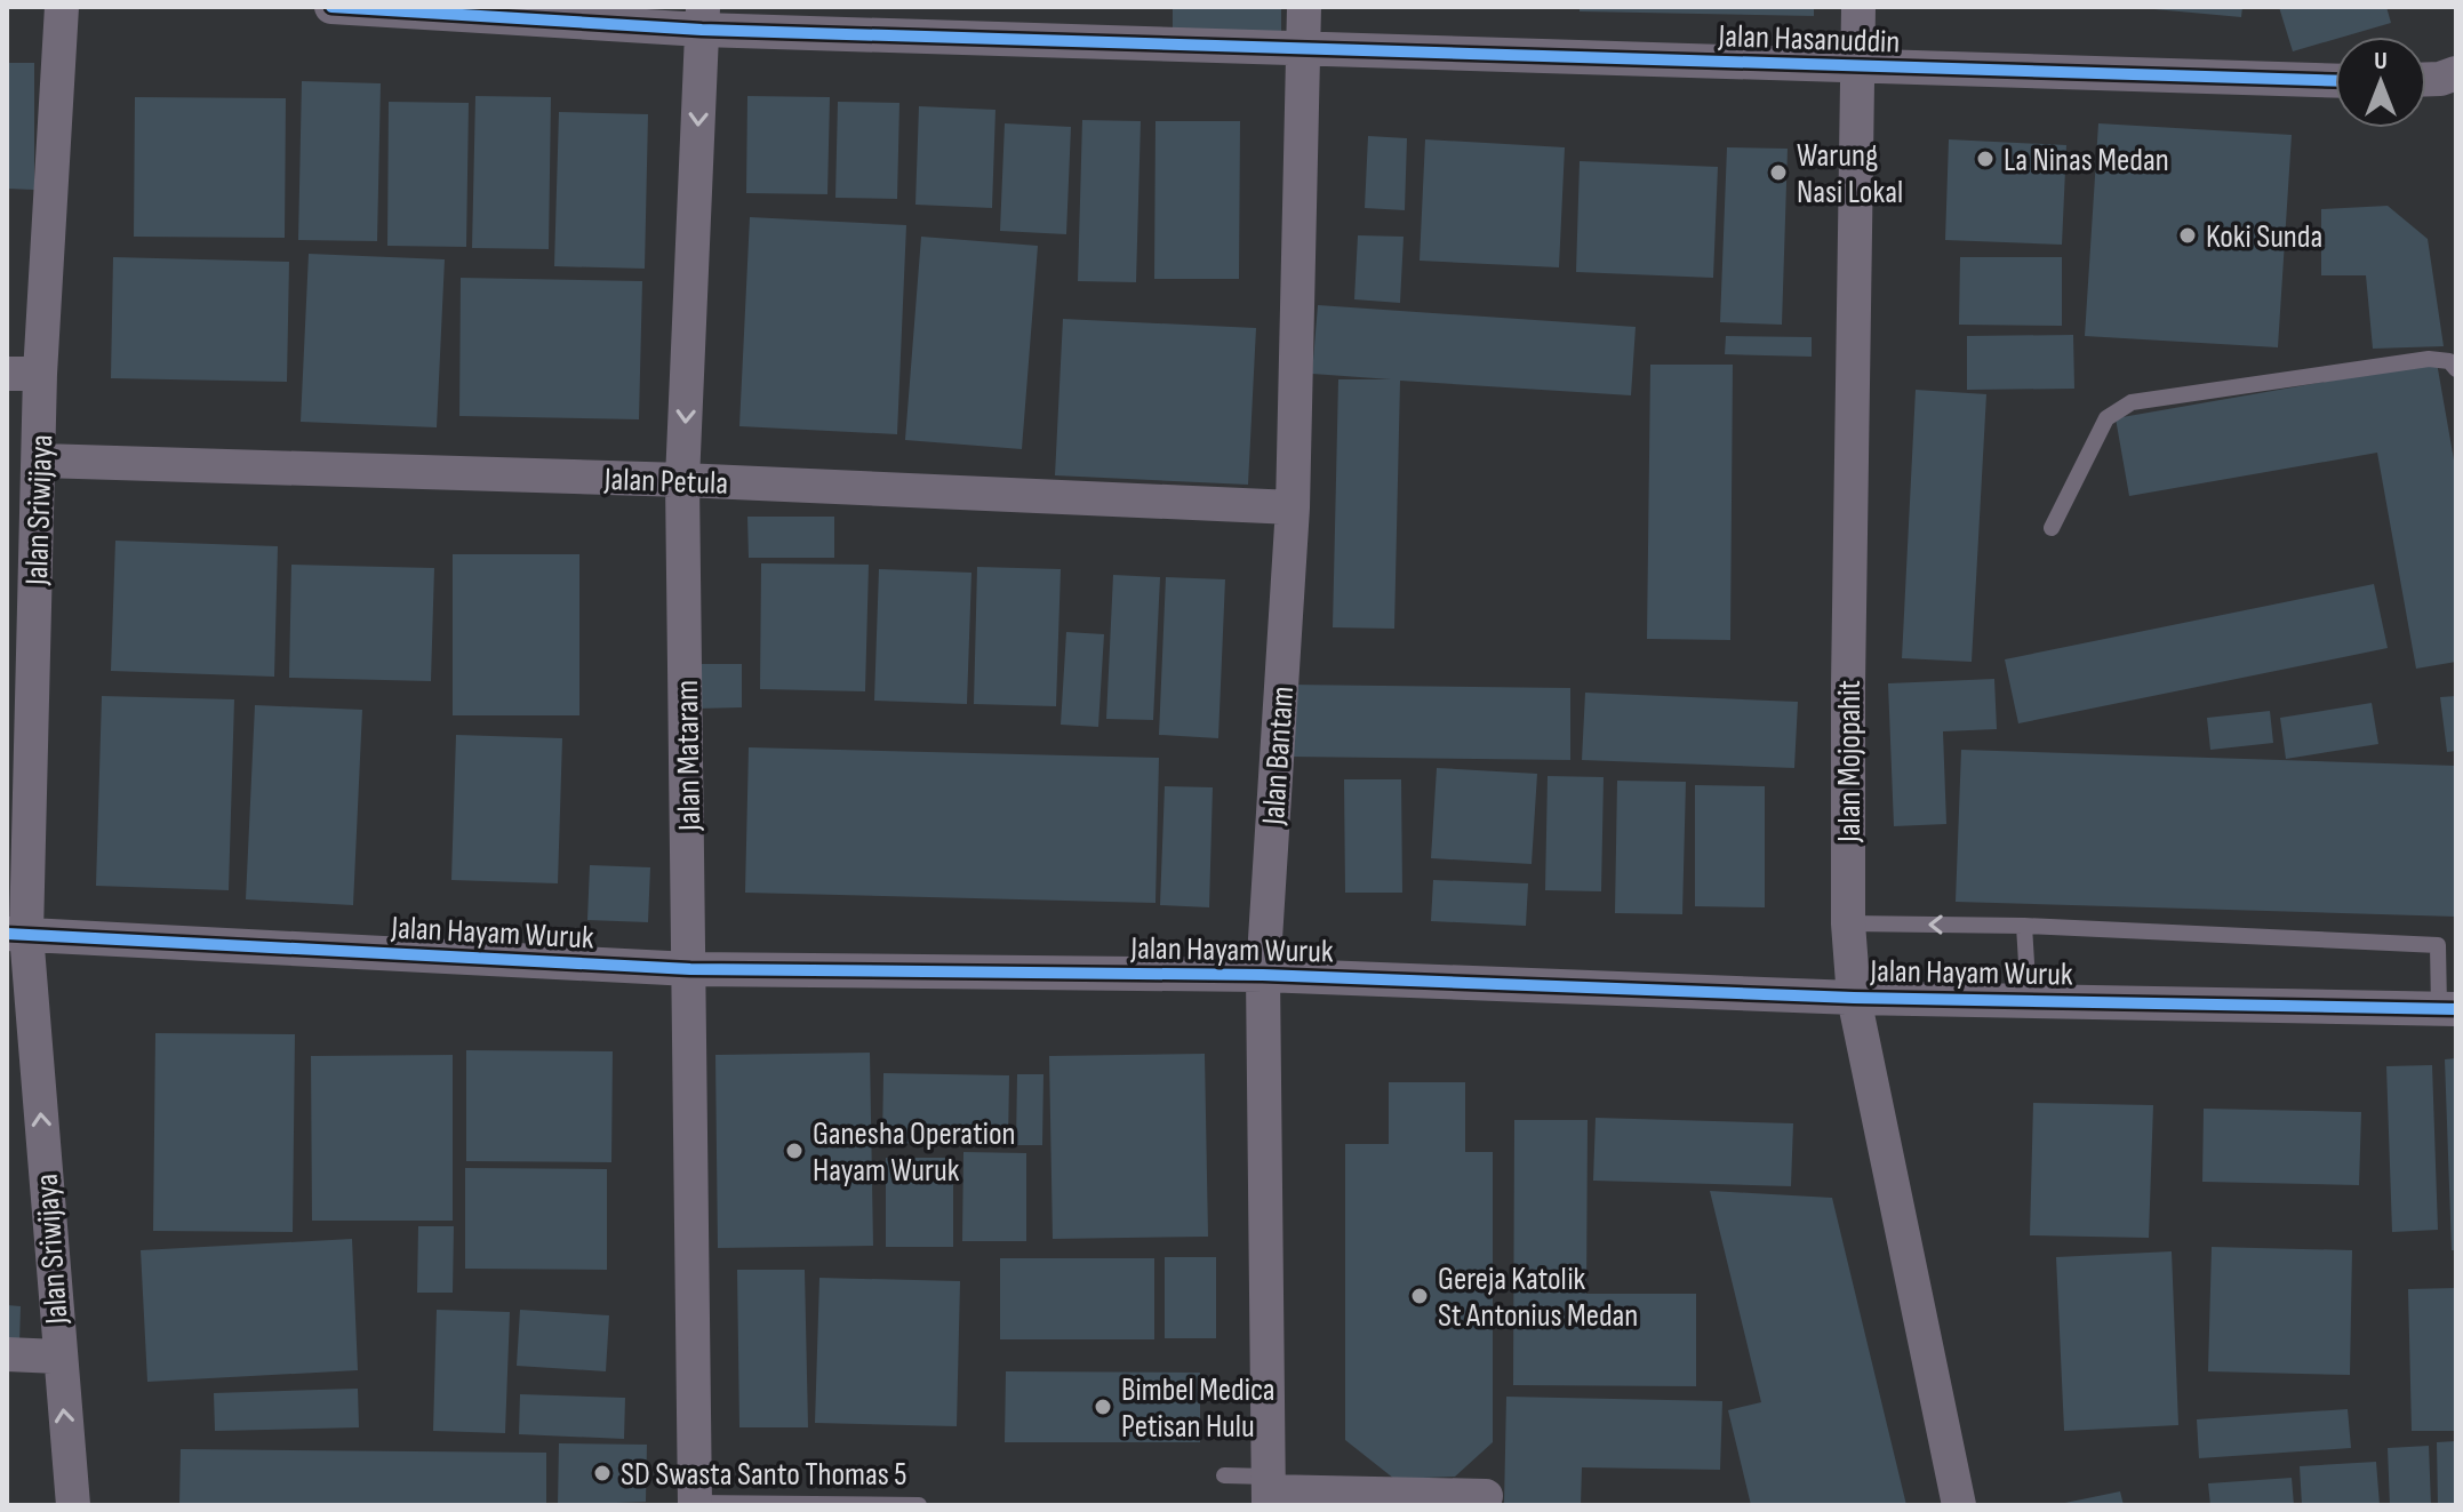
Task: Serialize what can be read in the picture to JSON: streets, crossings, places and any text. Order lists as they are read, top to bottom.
{
  "streets": {
    "street": [
      "Jalan Hasanuddin",
      "Jalan Petula",
      "Jalan Sriwijaya",
      "Jalan Mataram",
      "Jalan Bantam",
      "Jalan Mojopahit",
      "Jalan Hayam Wuruk"
    ]
  },
  "crossings": [
    ["Jalan Hasanuddin", "Jalan Mataram"],
    ["Jalan Hasanuddin", "Jalan Bantam"],
    ["Jalan Hasanuddin", "Jalan Mojopahit"],
    ["Jalan Petula", "Jalan Sriwijaya"],
    ["Jalan Petula", "Jalan Mataram"],
    ["Jalan Petula", "Jalan Bantam"],
    ["Jalan Sriwijaya", "Jalan Hayam Wuruk"],
    ["Jalan Mataram", "Jalan Hayam Wuruk"],
    ["Jalan Bantam", "Jalan Hayam Wuruk"],
    ["Jalan Mojopahit", "Jalan Hayam Wuruk"]
  ],
  "one_way": ["Jalan Sriwijaya"],
  "places": [
    "La Ninas Medan",
    "Warung Nasi Lokal",
    "Koki Sunda",
    "Ganesha Operation Hayam Wuruk",
    "Gereja Katolik St Antonius Medan",
    "Bimbel Medica Petisan Hulu",
    "SD Swasta Santo Thomas 5"
  ],
  "north": "top"
}
